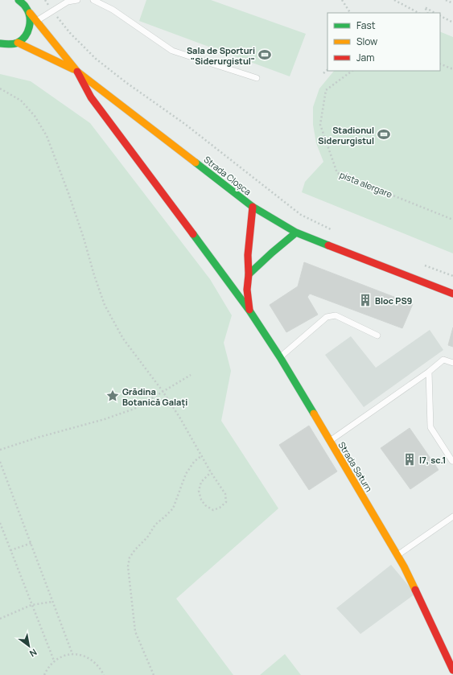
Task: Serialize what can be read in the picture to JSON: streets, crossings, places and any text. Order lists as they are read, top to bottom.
{
  "streets": {
    "street": ["Strada Cloșca", "Strada Saturn"],
    "path": ["pista alergare"]
  },
  "crossings": [
    ["Strada Cloșca", "Strada Saturn"]
  ],
  "places": {
    "sports": ["Sala de Sporturi \"Siderurgistul\"", "Stadionul Siderurgistul"],
    "building": ["Bloc PS9", "I7, sc.1"],
    "place": ["Grădina Botanică Galați"]
  },
  "legend": ["Fast", "Slow", "Jam"],
  "north": "bottom right"
}
